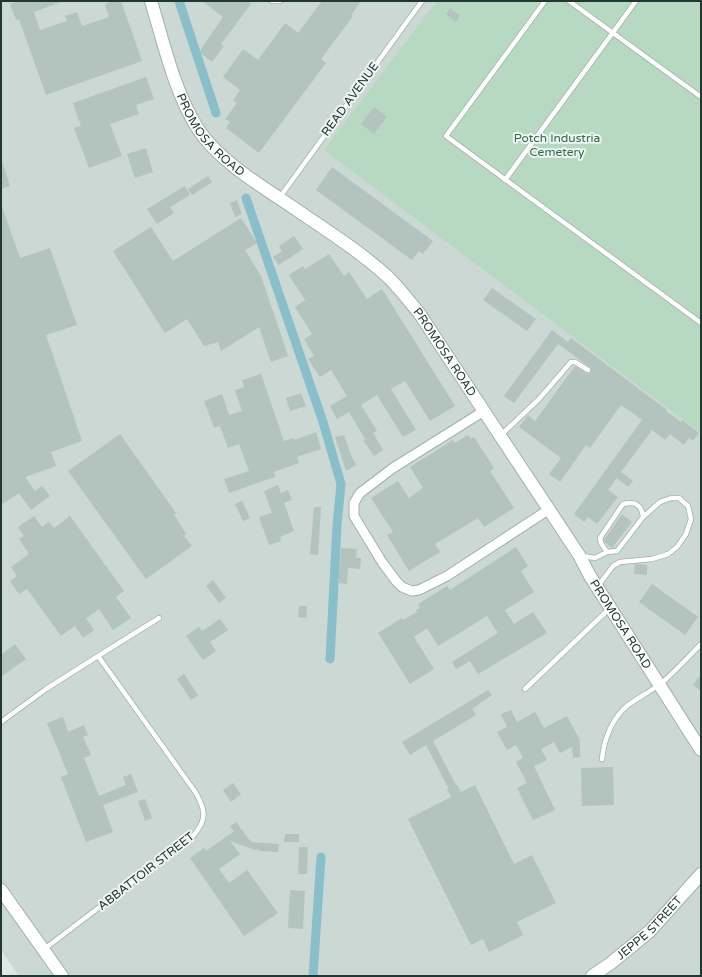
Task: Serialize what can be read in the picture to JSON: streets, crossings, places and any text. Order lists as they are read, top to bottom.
{
  "streets": {
    "street": ["PROMOSA ROAD", "JEPPE STREET"],
    "lane": ["READ AVENUE", "ABBATTOIR STREET"]
  },
  "crossings": [
    ["READ AVENUE", "PROMOSA ROAD"]
  ],
  "parks": ["Potch Industria Cemetery"]
}
